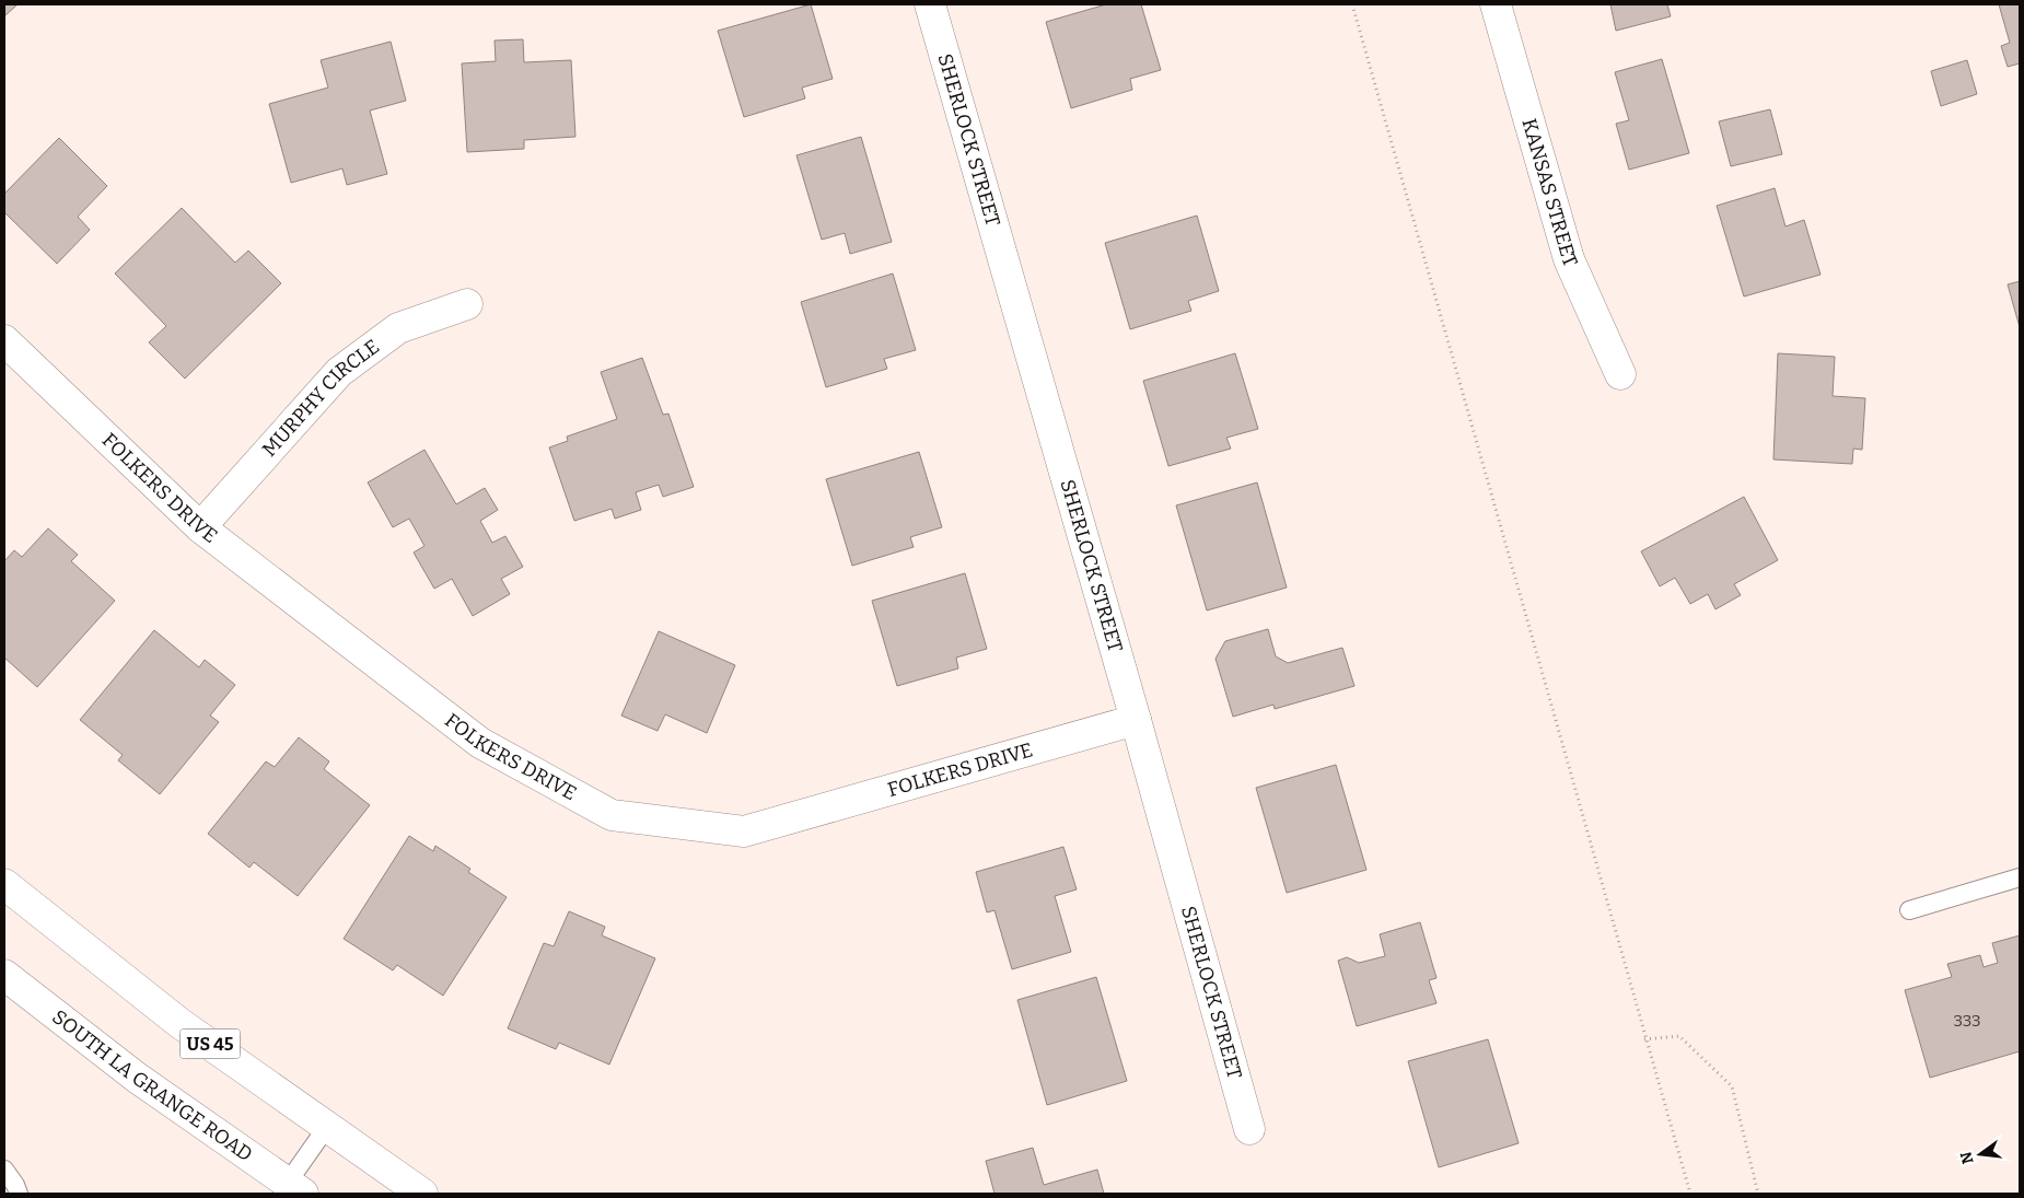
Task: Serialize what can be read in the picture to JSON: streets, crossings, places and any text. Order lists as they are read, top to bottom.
{
  "streets": {
    "street": [
      "SHERLOCK STREET",
      "KANSAS STREET",
      "MURPHY CIRCLE",
      "FOLKERS DRIVE",
      "US 45",
      "SOUTH LA GRANGE ROAD"
    ]
  },
  "crossings": [
    ["SHERLOCK STREET", "FOLKERS DRIVE"],
    ["MURPHY CIRCLE", "FOLKERS DRIVE"]
  ],
  "house_numbers": ["333"],
  "north": "left"
}
